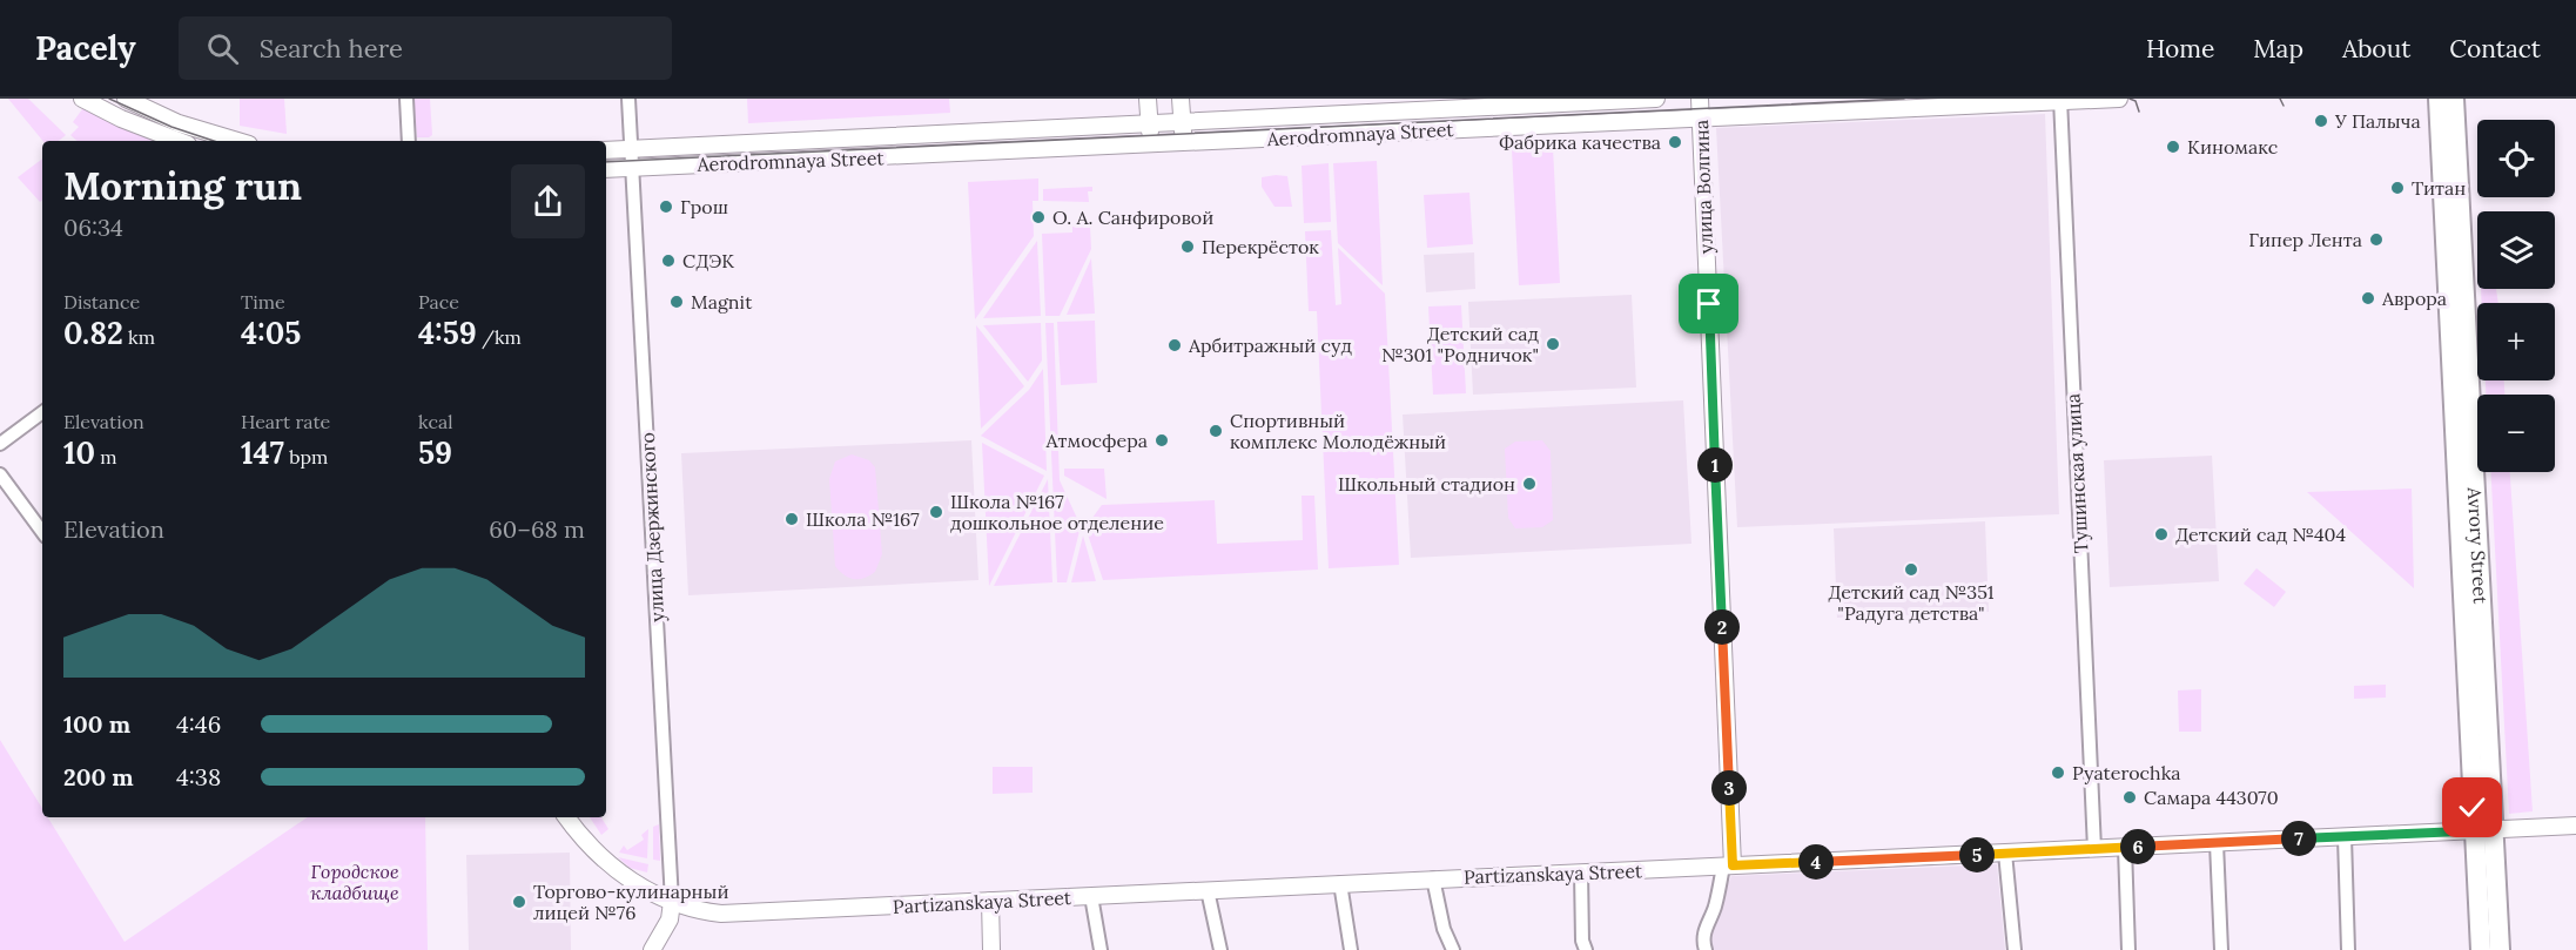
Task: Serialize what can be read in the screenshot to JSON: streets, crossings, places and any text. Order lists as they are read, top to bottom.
{
  "streets": {
    "main road": ["Avrory Street"],
    "street": [
      "Aerodromnaya Street",
      "улица Волгина",
      "Тушинская улица",
      "улица Дзержинского",
      "Partizanskaya Street"
    ]
  },
  "crossings": [
    ["Aerodromnaya Street", "улица Волгина"],
    ["Aerodromnaya Street", "Тушинская улица"],
    ["Aerodromnaya Street", "улица Дзержинского"],
    ["улица Волгина", "Partizanskaya Street"],
    ["Тушинская улица", "Partizanskaya Street"],
    ["улица Дзержинского", "Partizanskaya Street"],
    ["Avrory Street", "Partizanskaya Street"]
  ],
  "parks": ["Городское кладбище"],
  "places": [
    "У Палыча",
    "Фабрика качества",
    "Киномакс",
    "Титан",
    "Грош",
    "О. А. Санфировой",
    "Гипер Лента",
    "Перекрёсток",
    "СДЭК",
    "Аврора",
    "Magnit",
    "Детский сад №301 \"Родничок\"",
    "Арбитражный суд",
    "Спортивный комплекс Молодёжный",
    "Атмосфера",
    "Школьный стадион",
    "Школа №167 дошкольное отделение",
    "Школа №167",
    "Детский сад №404",
    "Детский сад №351 \"Радуга детства\"",
    "Pyaterochka",
    "Самара 443070",
    "Торгово-кулинарный лицей №76"
  ],
  "page": {
    "header": "Pacely",
    "search": "Search here",
    "nav": [
      "Home",
      "Map",
      "About",
      "Contact"
    ],
    "map_buttons": ["+", "−"],
    "heading": ["Morning run", "06:34"],
    "stats": [
      ["Distance", "0.82 km"],
      ["Time", "4:05"],
      ["Pace", "4:59 /km"],
      ["Elevation", "10 m"],
      ["Heart rate", "147 bpm"],
      ["kcal", "59"]
    ],
    "pins": [
      "1",
      "2",
      "3",
      "7",
      "6",
      "5",
      "4"
    ],
    "chart": ["Elevation", "60–68 m"],
    "list": [
      {
        "name": "100 m",
        "note": "4:46"
      },
      {
        "name": "200 m",
        "note": "4:38"
      }
    ]
  }
}
